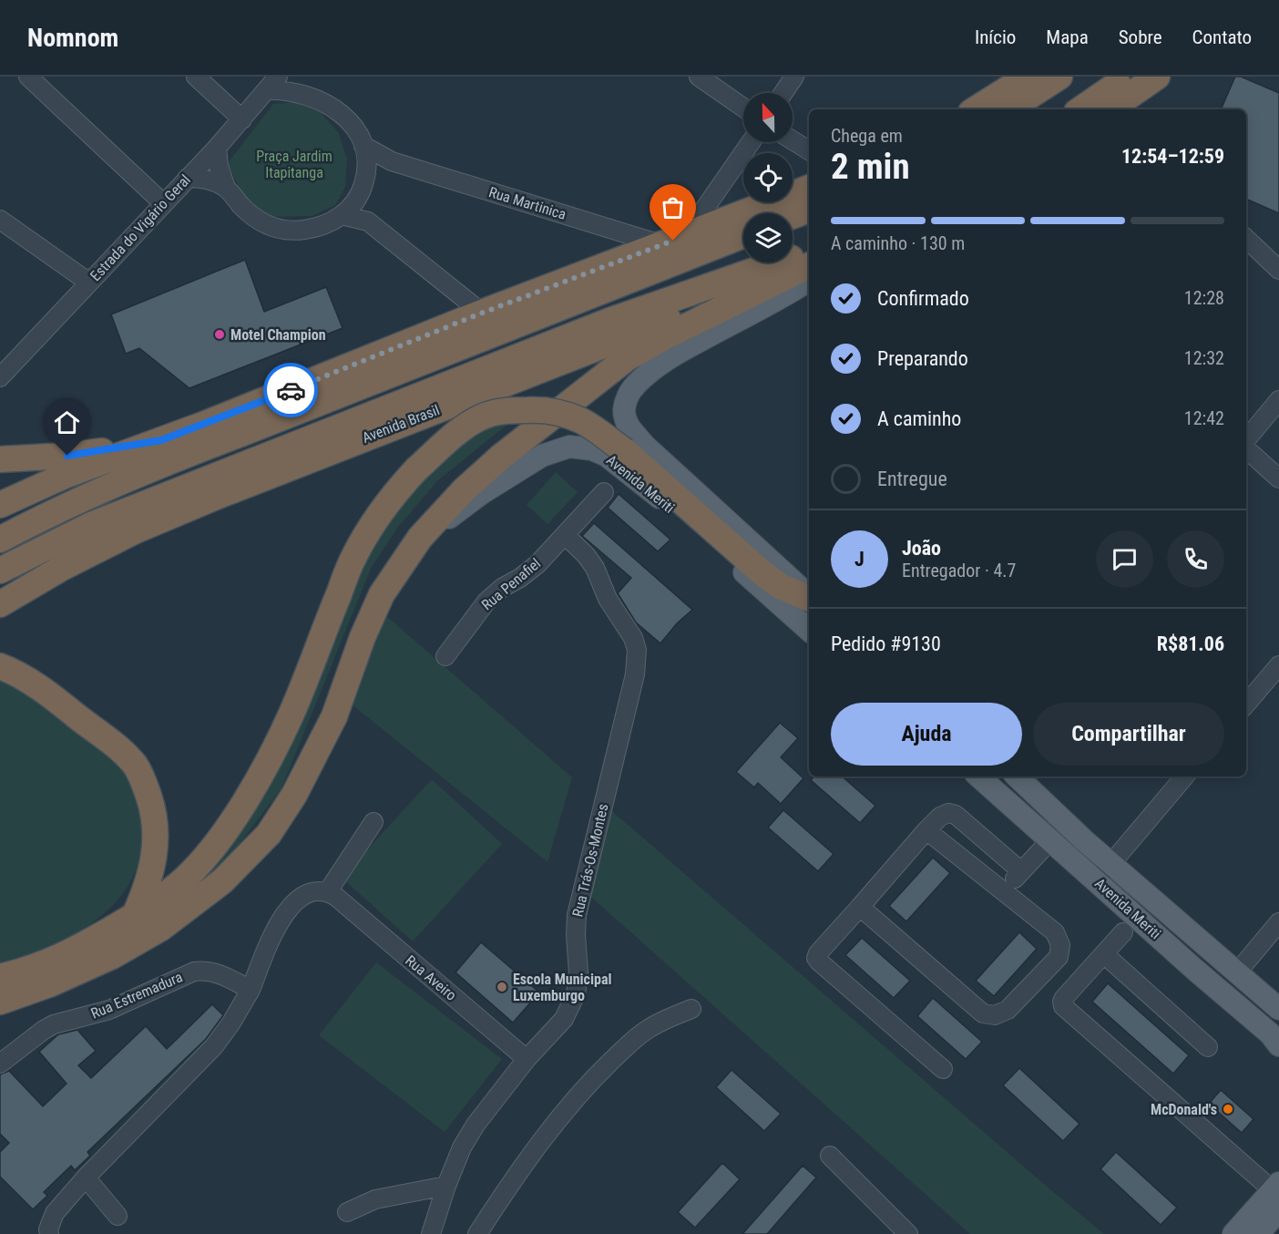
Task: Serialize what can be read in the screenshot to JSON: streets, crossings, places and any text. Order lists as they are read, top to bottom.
{
  "streets": {
    "highway": ["Avenida Brasil"],
    "main road": ["Avenida Meriti"],
    "street": [
      "Rua Martinica",
      "Estrada do Vigário Geral",
      "Rua Penafiel",
      "Rua Trás-Os-Montes",
      "Rua Aveiro",
      "Rua Estremadura"
    ]
  },
  "crossings": [
    ["Rua Martinica", "Estrada do Vigário Geral"],
    ["Rua Penafiel", "Rua Trás-Os-Montes"],
    ["Rua Trás-Os-Montes", "Rua Aveiro"]
  ],
  "parks": ["Praça Jardim Itapitanga"],
  "places": ["Motel Champion", "Escola Municipal Luxemburgo", "McDonald's"],
  "north": "top",
  "page": {
    "header": "Nomnom",
    "nav": [
      "Início",
      "Mapa",
      "Sobre",
      "Contato"
    ],
    "heading": ["2 min", "Chega em", "12:54–12:59"],
    "panel": [
      "João",
      "Entregador · 4.7",
      "Pedido #9130",
      "R$81.06"
    ],
    "bar": "A caminho · 130 m",
    "list": [
      ["Confirmado", "12:28"],
      ["Preparando", "12:32"],
      ["A caminho", "12:42"],
      "Entregue"
    ],
    "round": "J",
    "buttons": ["Ajuda", "Compartilhar"]
  }
}
